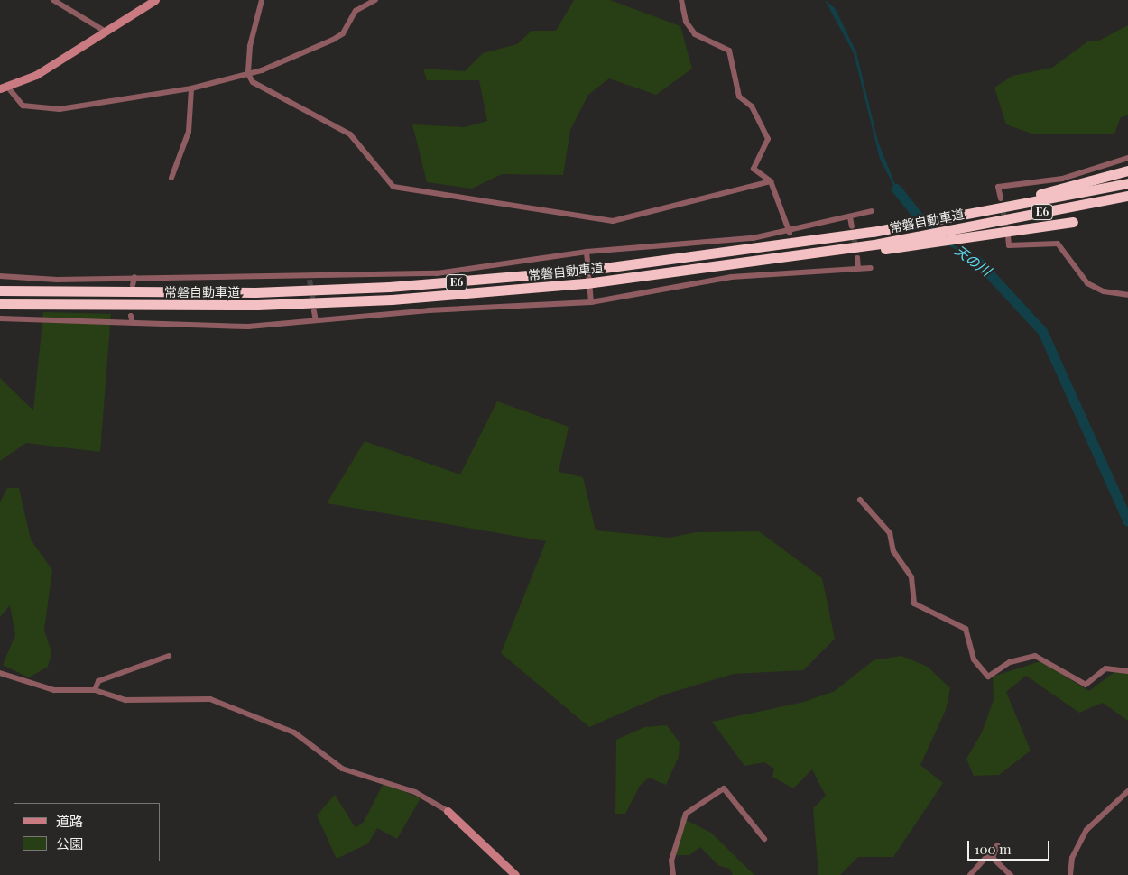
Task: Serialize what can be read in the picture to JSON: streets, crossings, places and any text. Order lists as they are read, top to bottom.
{
  "streets": {
    "highway": ["E6", "常磐自動車道"]
  },
  "water": ["天の川"],
  "legend": ["道路", "公園"],
  "scale_bar": "100 m"
}
